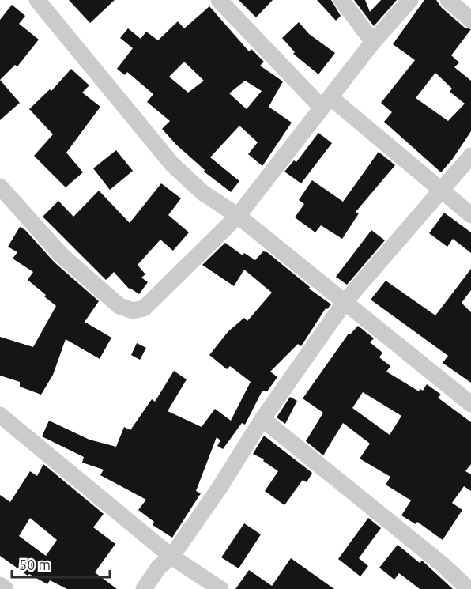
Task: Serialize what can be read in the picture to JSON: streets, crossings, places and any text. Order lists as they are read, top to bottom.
{
  "scale_bar": "50 m"
}
